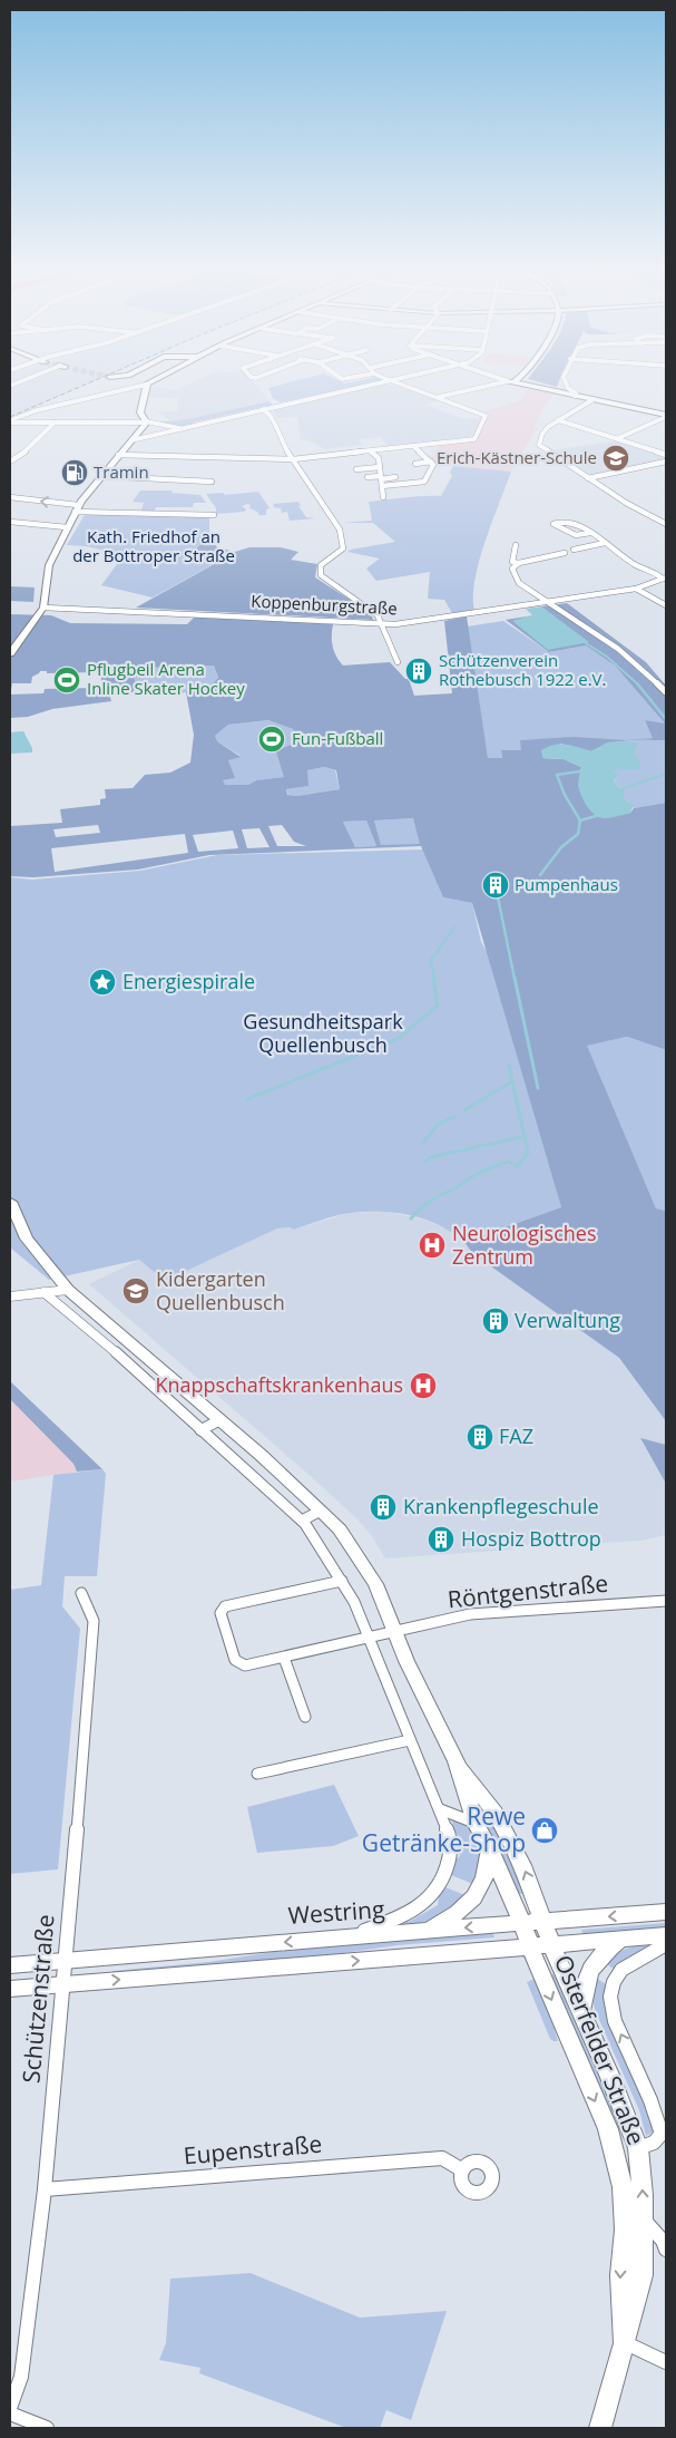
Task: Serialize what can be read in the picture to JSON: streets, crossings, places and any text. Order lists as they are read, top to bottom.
{
  "streets": {
    "main road": ["Westring", "Osterfelder Straße"],
    "street": [
      "Koppenburgstraße",
      "Röntgenstraße",
      "Schützenstraße",
      "Eupenstraße"
    ]
  },
  "crossings": [
    ["Röntgenstraße", "Osterfelder Straße"],
    ["Westring", "Schützenstraße"],
    ["Westring", "Osterfelder Straße"],
    ["Schützenstraße", "Eupenstraße"]
  ],
  "parks": ["Kath. Friedhof an der Bottroper Straße", "Gesundheitspark Quellenbusch"],
  "places": {
    "school or university": ["Erich-Kästner-Schule", "Kidergarten Quellenbusch"],
    "fuel station": ["Tramin"],
    "building": [
      "Schützenverein Rothebusch 1922 e.V.",
      "Pumpenhaus",
      "Verwaltung",
      "FAZ",
      "Krankenpflegeschule",
      "Hospiz Bottrop"
    ],
    "sports": ["Pflugbeil Arena Inline Skater Hockey", "Fun-Fußball"],
    "place": ["Energiespirale"],
    "hospital": ["Neurologisches Zentrum", "Knappschaftskrankenhaus"],
    "shop": ["Rewe Getränke-Shop"]
  }
}
